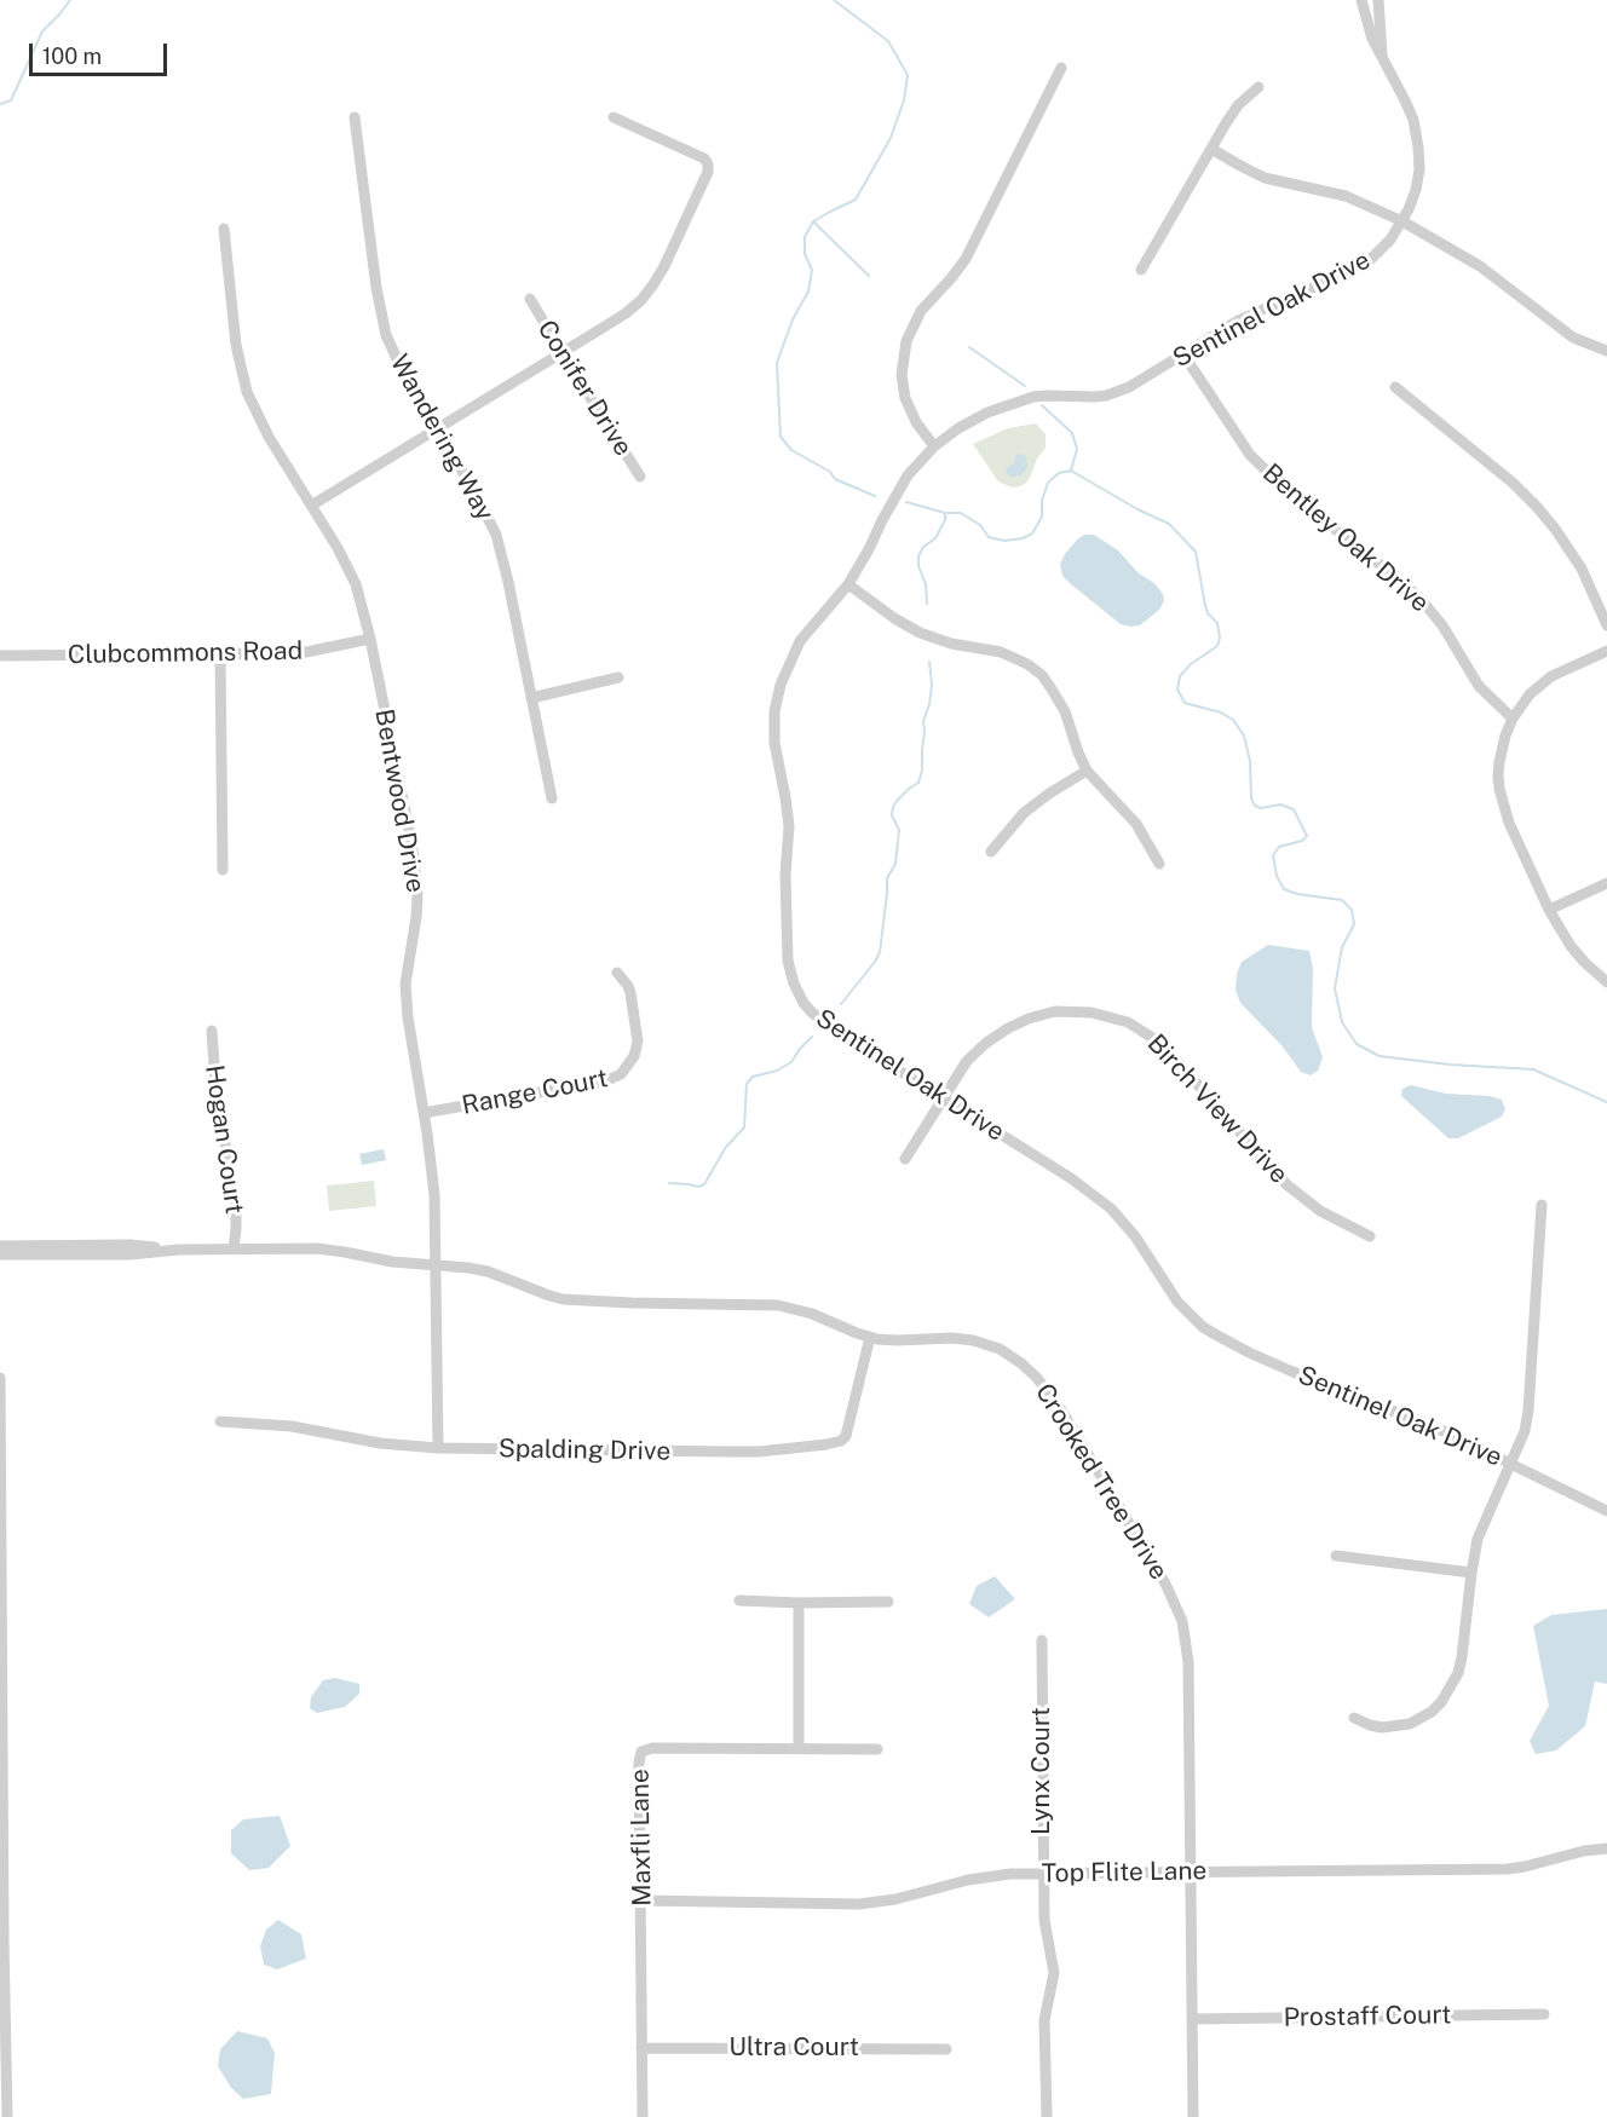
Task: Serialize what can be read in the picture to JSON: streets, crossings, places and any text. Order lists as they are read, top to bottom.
{
  "streets": {
    "street": [
      "Sentinel Oak Drive",
      "Conifer Drive",
      "Wandering Way",
      "Bentley Oak Drive",
      "Clubcommons Road",
      "Bentwood Drive",
      "Range Court",
      "Birch View Drive",
      "Hogan Court",
      "Spalding Drive",
      "Crooked Tree Drive",
      "Lynx Court",
      "Maxfli Lane",
      "Top Flite Lane",
      "Prostaff Court",
      "Ultra Court"
    ]
  },
  "crossings": [
    ["Sentinel Oak Drive", "Bentley Oak Drive"],
    ["Sentinel Oak Drive", "Birch View Drive"],
    ["Clubcommons Road", "Bentwood Drive"],
    ["Bentwood Drive", "Range Court"],
    ["Bentwood Drive", "Spalding Drive"],
    ["Bentwood Drive", "Crooked Tree Drive"],
    ["Hogan Court", "Crooked Tree Drive"],
    ["Spalding Drive", "Crooked Tree Drive"],
    ["Crooked Tree Drive", "Top Flite Lane"],
    ["Crooked Tree Drive", "Prostaff Court"],
    ["Lynx Court", "Top Flite Lane"],
    ["Maxfli Lane", "Top Flite Lane"],
    ["Maxfli Lane", "Ultra Court"]
  ],
  "scale_bar": "100 m"
}
